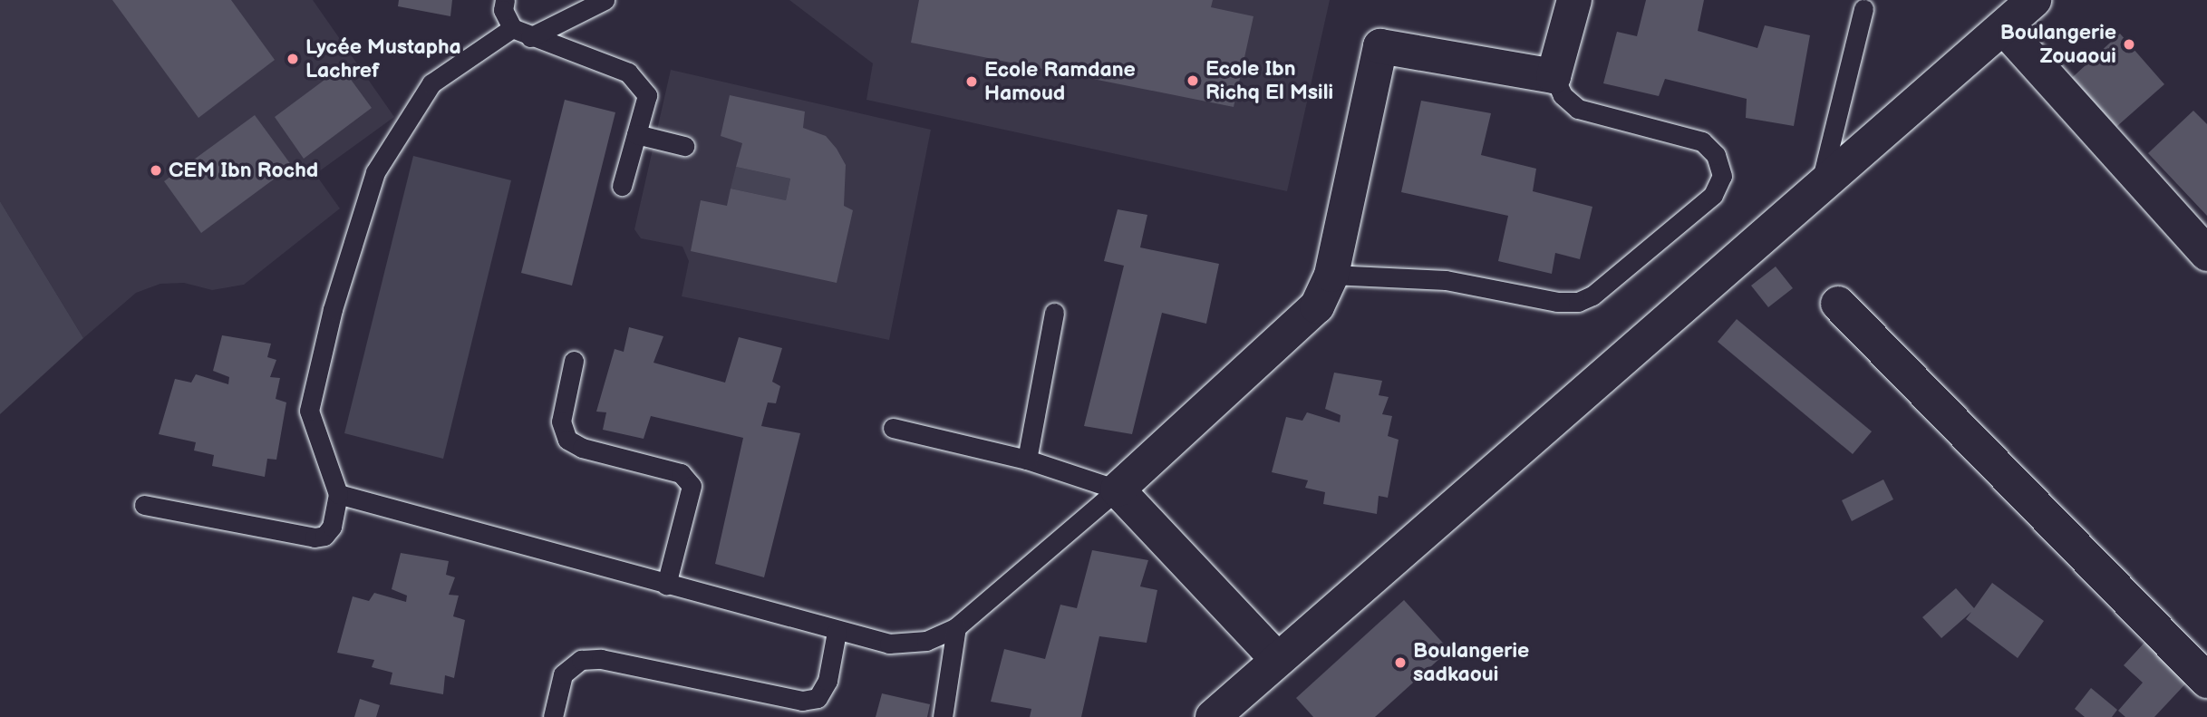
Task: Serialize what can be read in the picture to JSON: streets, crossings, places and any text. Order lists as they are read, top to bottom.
{
  "places": [
    "Boulangerie Zouaoui",
    "Lycée Mustapha Lachref",
    "Ecole Ibn Richq El Msili",
    "Ecole Ramdane Hamoud",
    "CEM Ibn Rochd",
    "Boulangerie sadkaoui"
  ]
}
